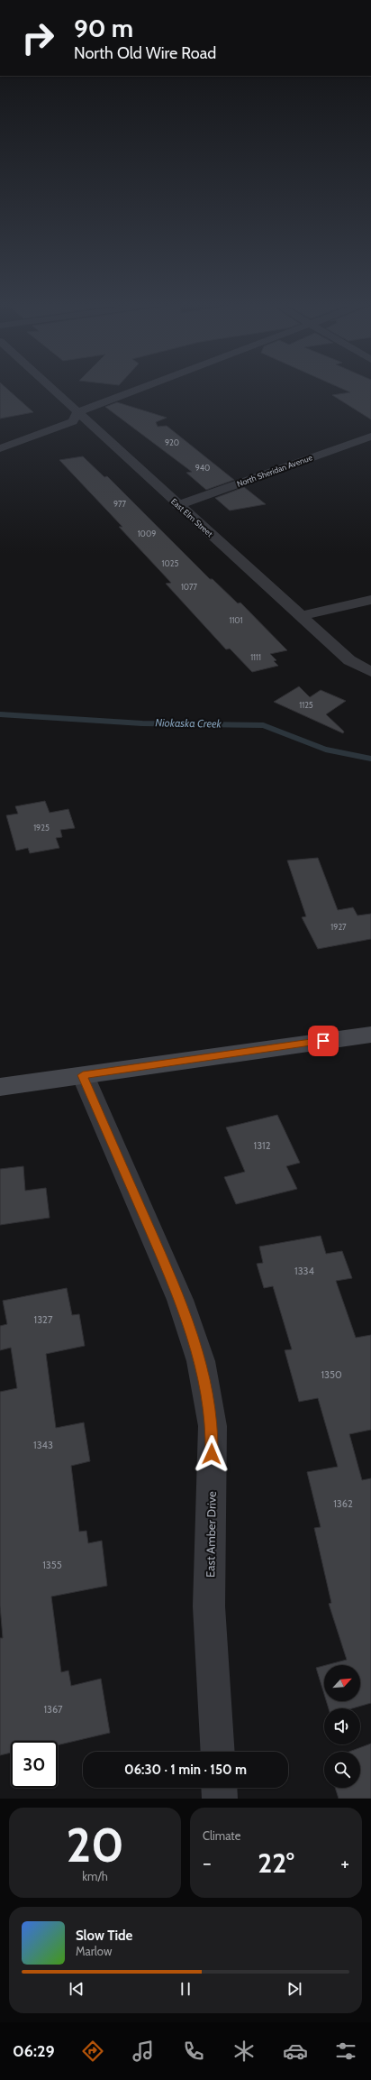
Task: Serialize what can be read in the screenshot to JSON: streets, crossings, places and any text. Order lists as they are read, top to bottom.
{
  "streets": {
    "street": ["North Sheridan Avenue", "East Elm Street", "East Amber Drive"]
  },
  "crossings": [
    ["North Sheridan Avenue", "East Elm Street"]
  ],
  "water": ["Niokaska Creek"],
  "house_numbers": [
    "920",
    "940",
    "977",
    "1009",
    "1025",
    "1077",
    "1101",
    "1111",
    "1125",
    "1925",
    "1927",
    "1312",
    "1334",
    "1327",
    "1350",
    "1343",
    "1362",
    "1355",
    "1367"
  ],
  "north": "top right",
  "page": {
    "turn": ["90 m", "North Old Wire Road"],
    "limit": "30",
    "trip": "06:30 · 1 min · 150 m",
    "tile": [
      ["20", "km/h"],
      "Climate"
    ],
    "heat": ["−", "22°", "+"],
    "song": ["Slow Tide", "Marlow"],
    "tabs": "06:29"
  }
}
